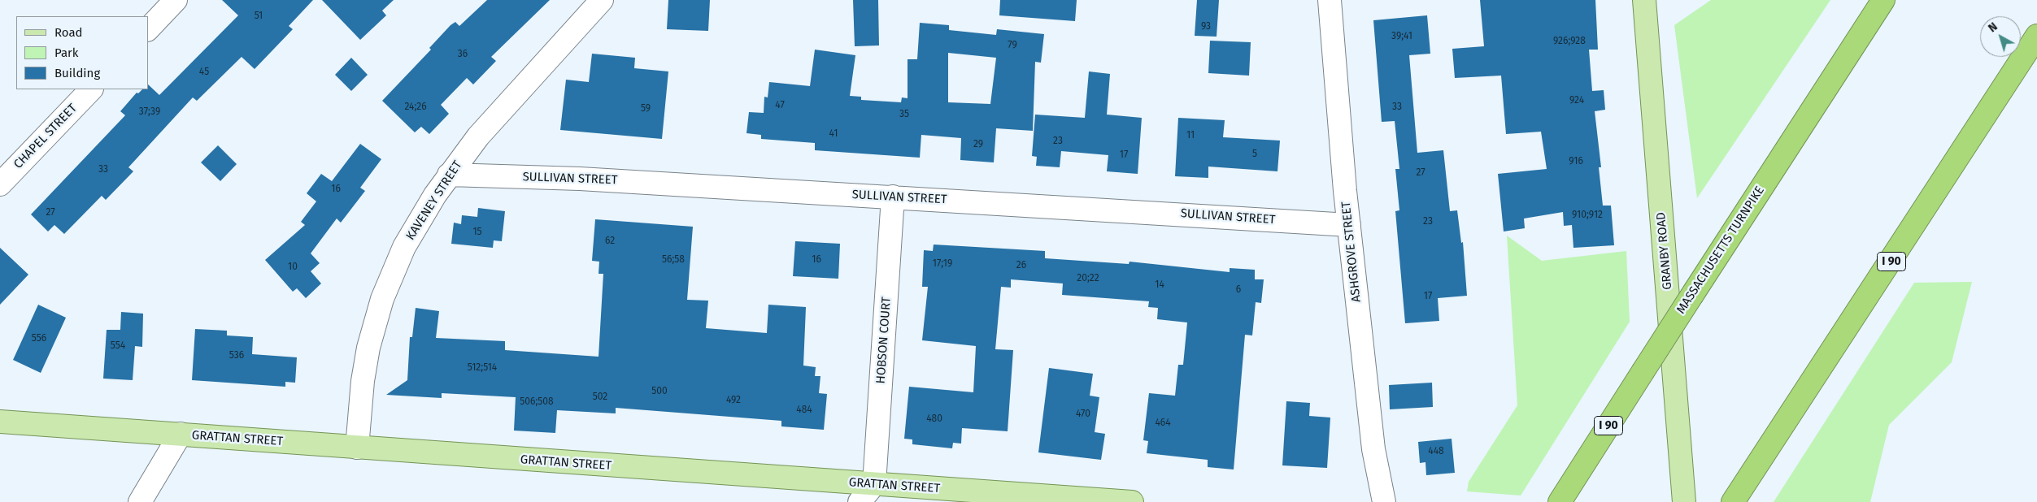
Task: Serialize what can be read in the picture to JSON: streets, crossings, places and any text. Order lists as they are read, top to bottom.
{
  "streets": {
    "highway": ["MASSACHUSETTS TURNPIKE", "I 90"],
    "main road": ["GRANBY ROAD", "GRATTAN STREET"],
    "street": [
      "CHAPEL STREET",
      "SULLIVAN STREET",
      "KAVENEY STREET",
      "ASHGROVE STREET",
      "HOBSON COURT"
    ]
  },
  "crossings": [
    ["SULLIVAN STREET", "KAVENEY STREET"],
    ["SULLIVAN STREET", "ASHGROVE STREET"],
    ["SULLIVAN STREET", "HOBSON COURT"],
    ["KAVENEY STREET", "GRATTAN STREET"],
    ["HOBSON COURT", "GRATTAN STREET"]
  ],
  "house_numbers": [
    "51",
    "93",
    "39;41",
    "926;928",
    "79",
    "36",
    "45",
    "924",
    "47",
    "24;26",
    "33",
    "59",
    "37;39",
    "35",
    "41",
    "11",
    "23",
    "29",
    "5",
    "17",
    "916",
    "33",
    "27",
    "16",
    "27",
    "910;912",
    "23",
    "15",
    "62",
    "56;58",
    "16",
    "17;19",
    "26",
    "10",
    "20;22",
    "14",
    "6",
    "17",
    "556",
    "554",
    "536",
    "512;514",
    "500",
    "502",
    "492",
    "506;508",
    "484",
    "470",
    "480",
    "464",
    "448"
  ],
  "legend": ["Road", "Park", "Building"],
  "north": "top left"
}
